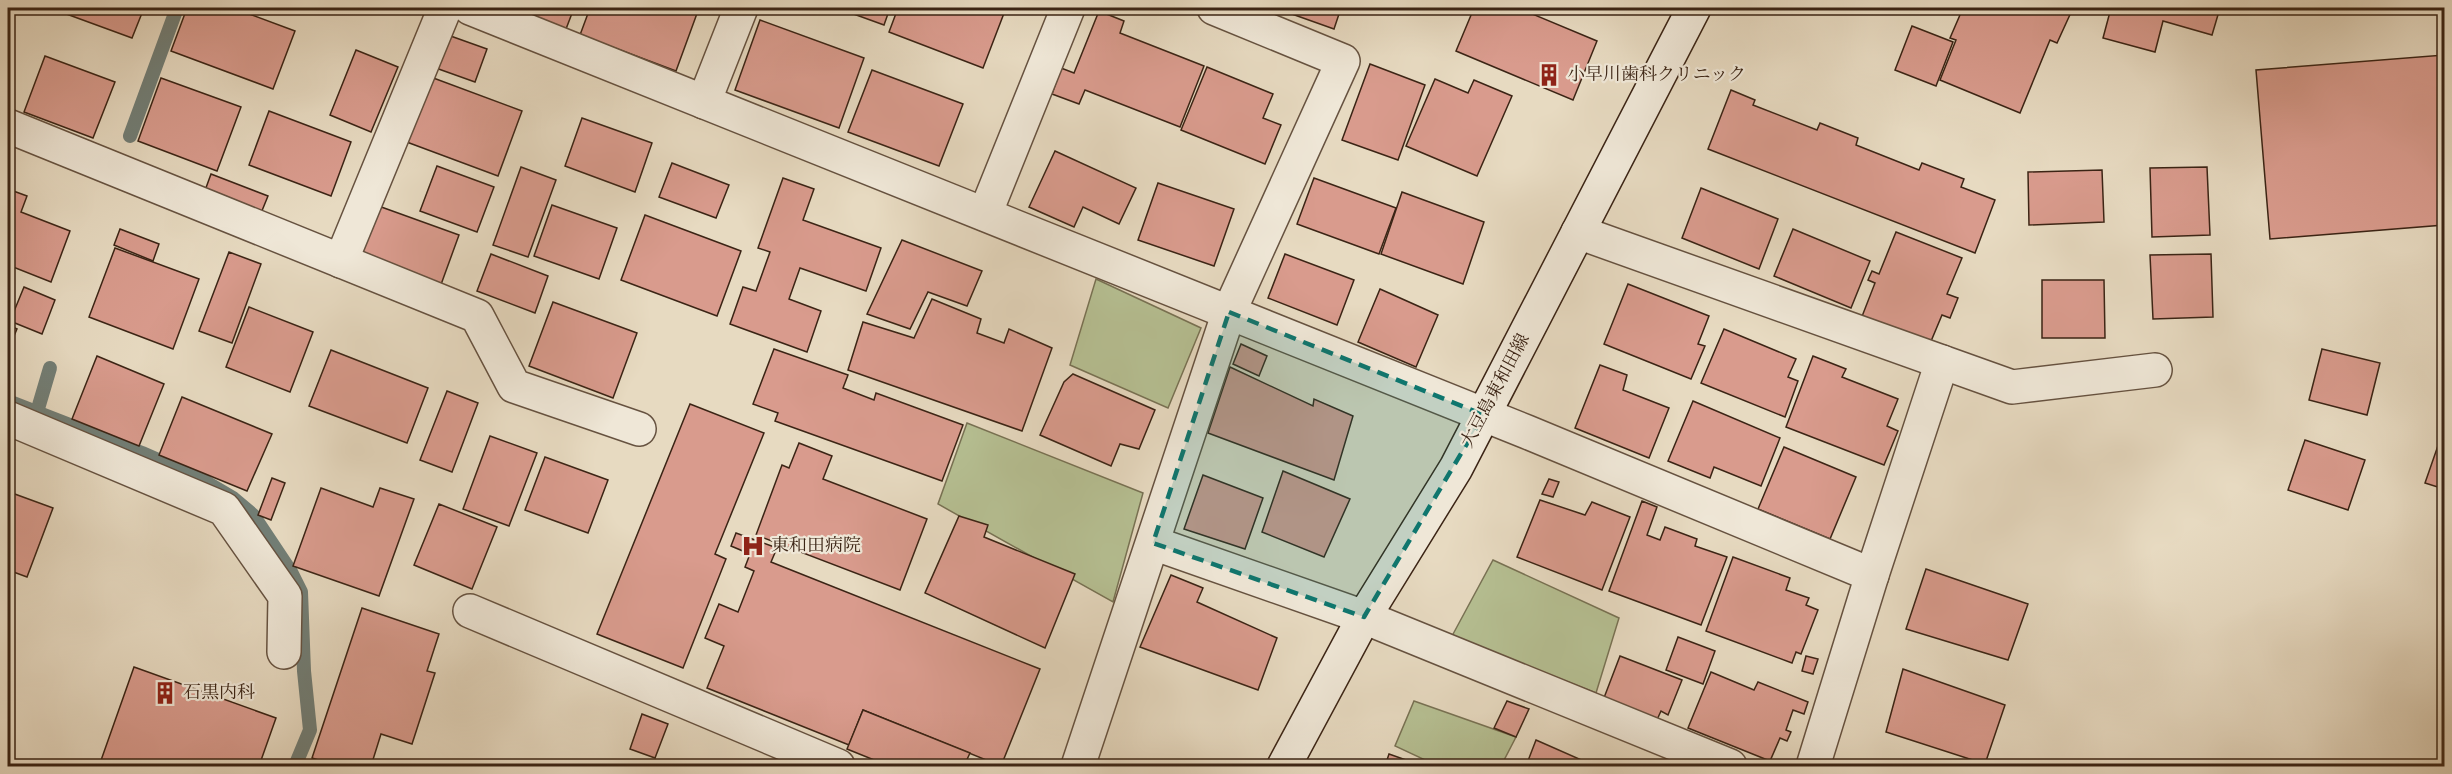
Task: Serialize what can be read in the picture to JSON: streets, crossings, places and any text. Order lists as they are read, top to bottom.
{
  "streets": {
    "street": ["大豆島東和田線"]
  },
  "places": {
    "building": ["小早川歯科クリニック", "石黒内科"],
    "hospital": ["東和田病院"]
  }
}
